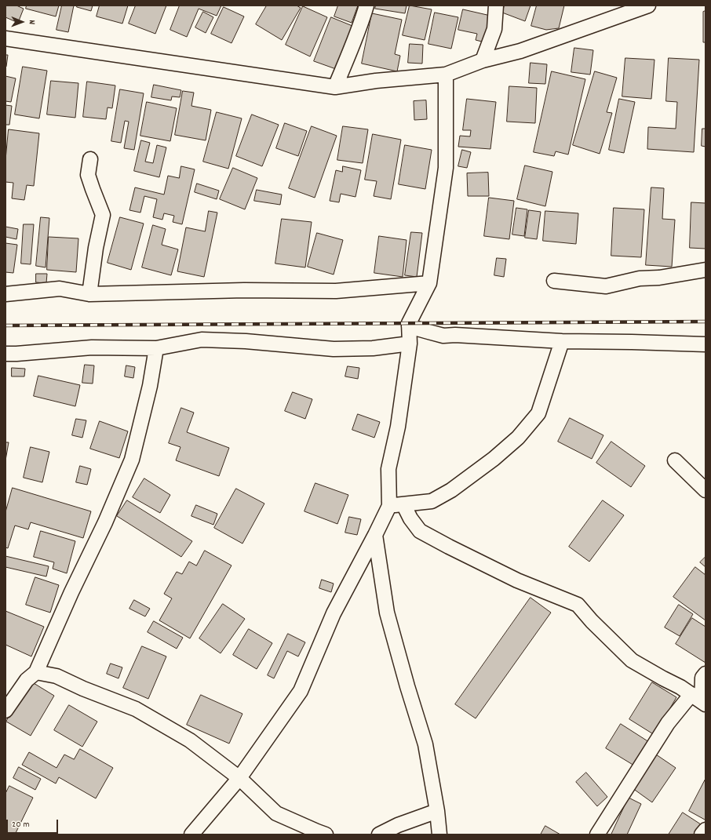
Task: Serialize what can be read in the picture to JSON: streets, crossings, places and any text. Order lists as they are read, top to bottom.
{
  "scale_bar": "20 m",
  "north": "right"
}
